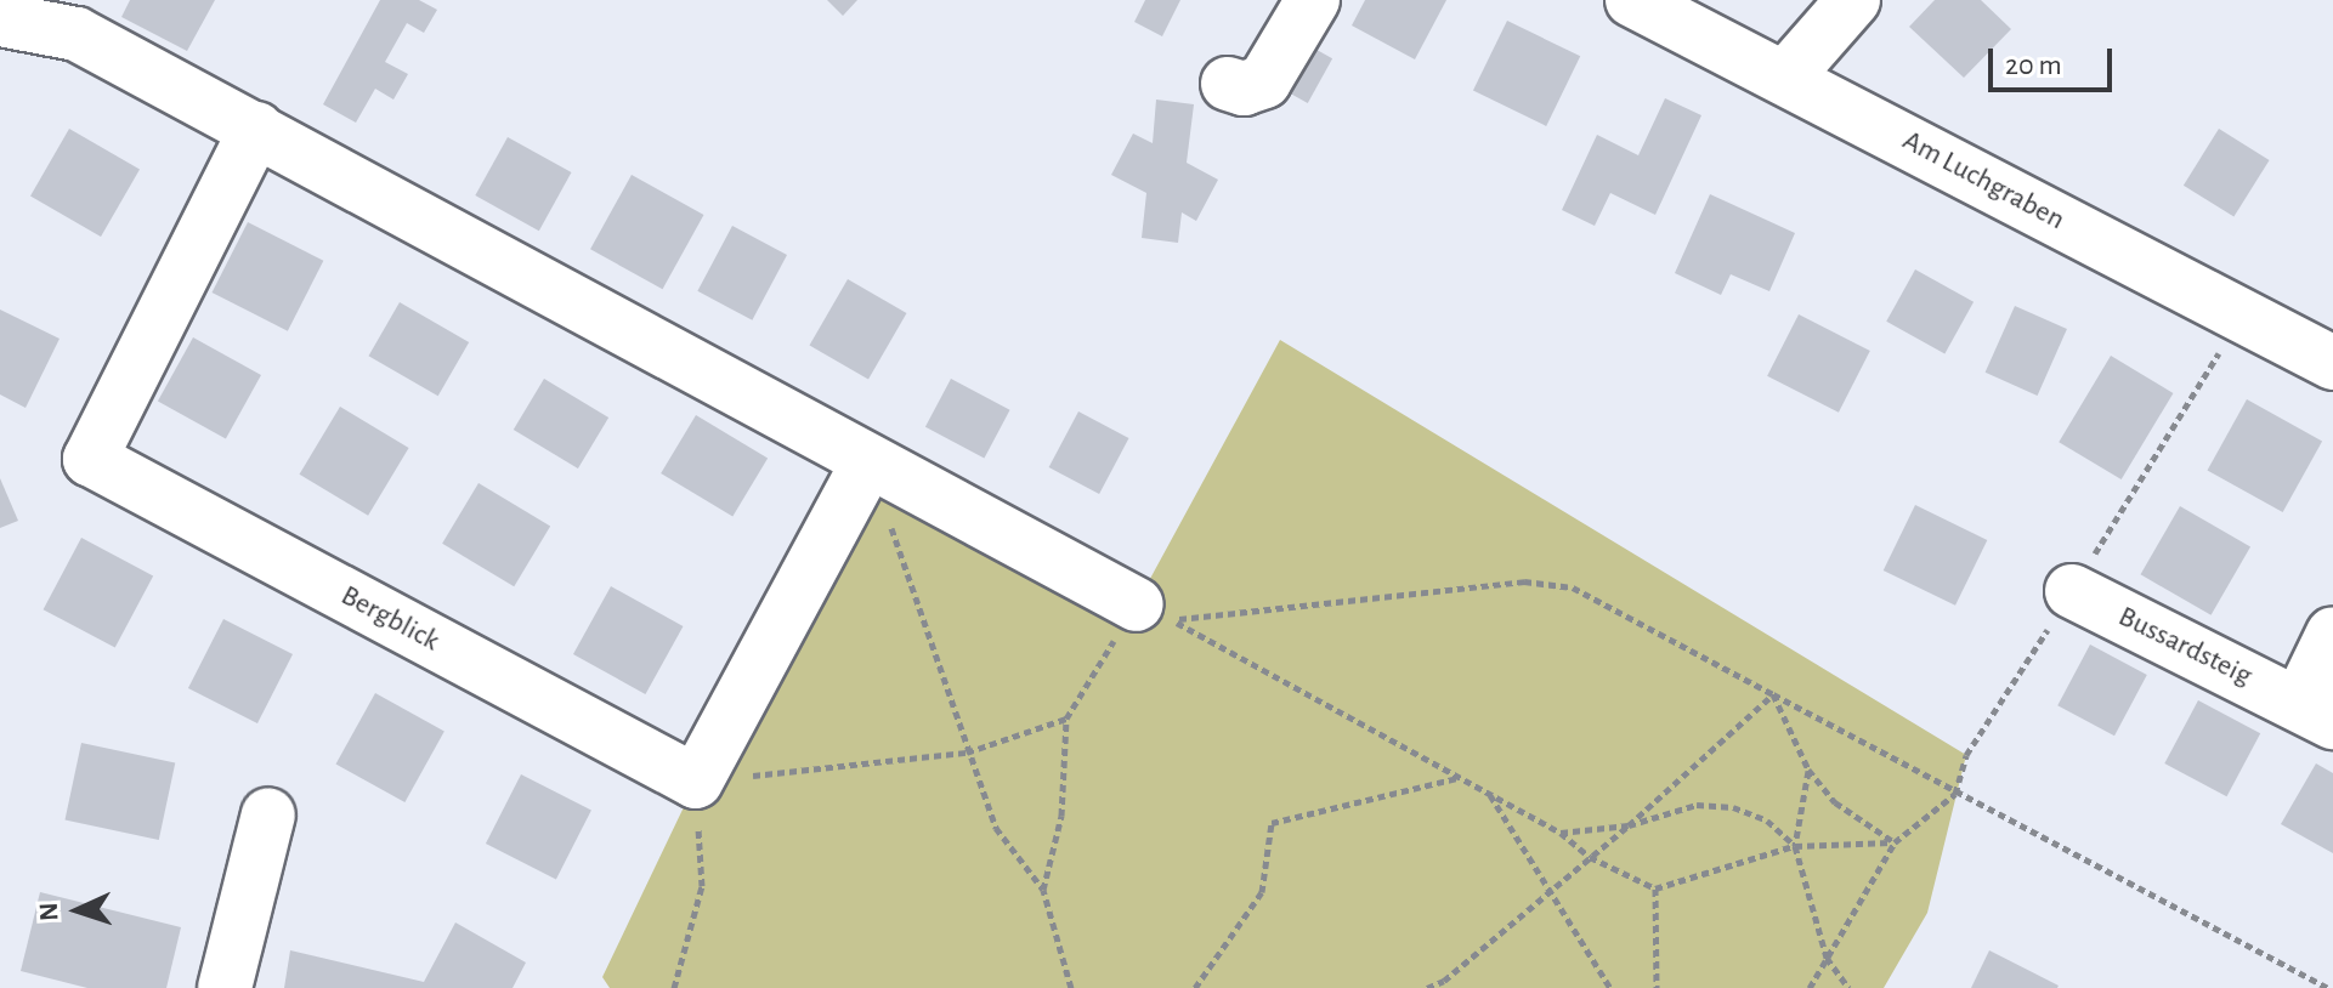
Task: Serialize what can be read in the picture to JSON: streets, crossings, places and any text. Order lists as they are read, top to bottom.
{
  "streets": {
    "street": ["Am Luchgraben", "Bergblick", "Bussardsteig"]
  },
  "scale_bar": "20 m",
  "north": "left"
}
